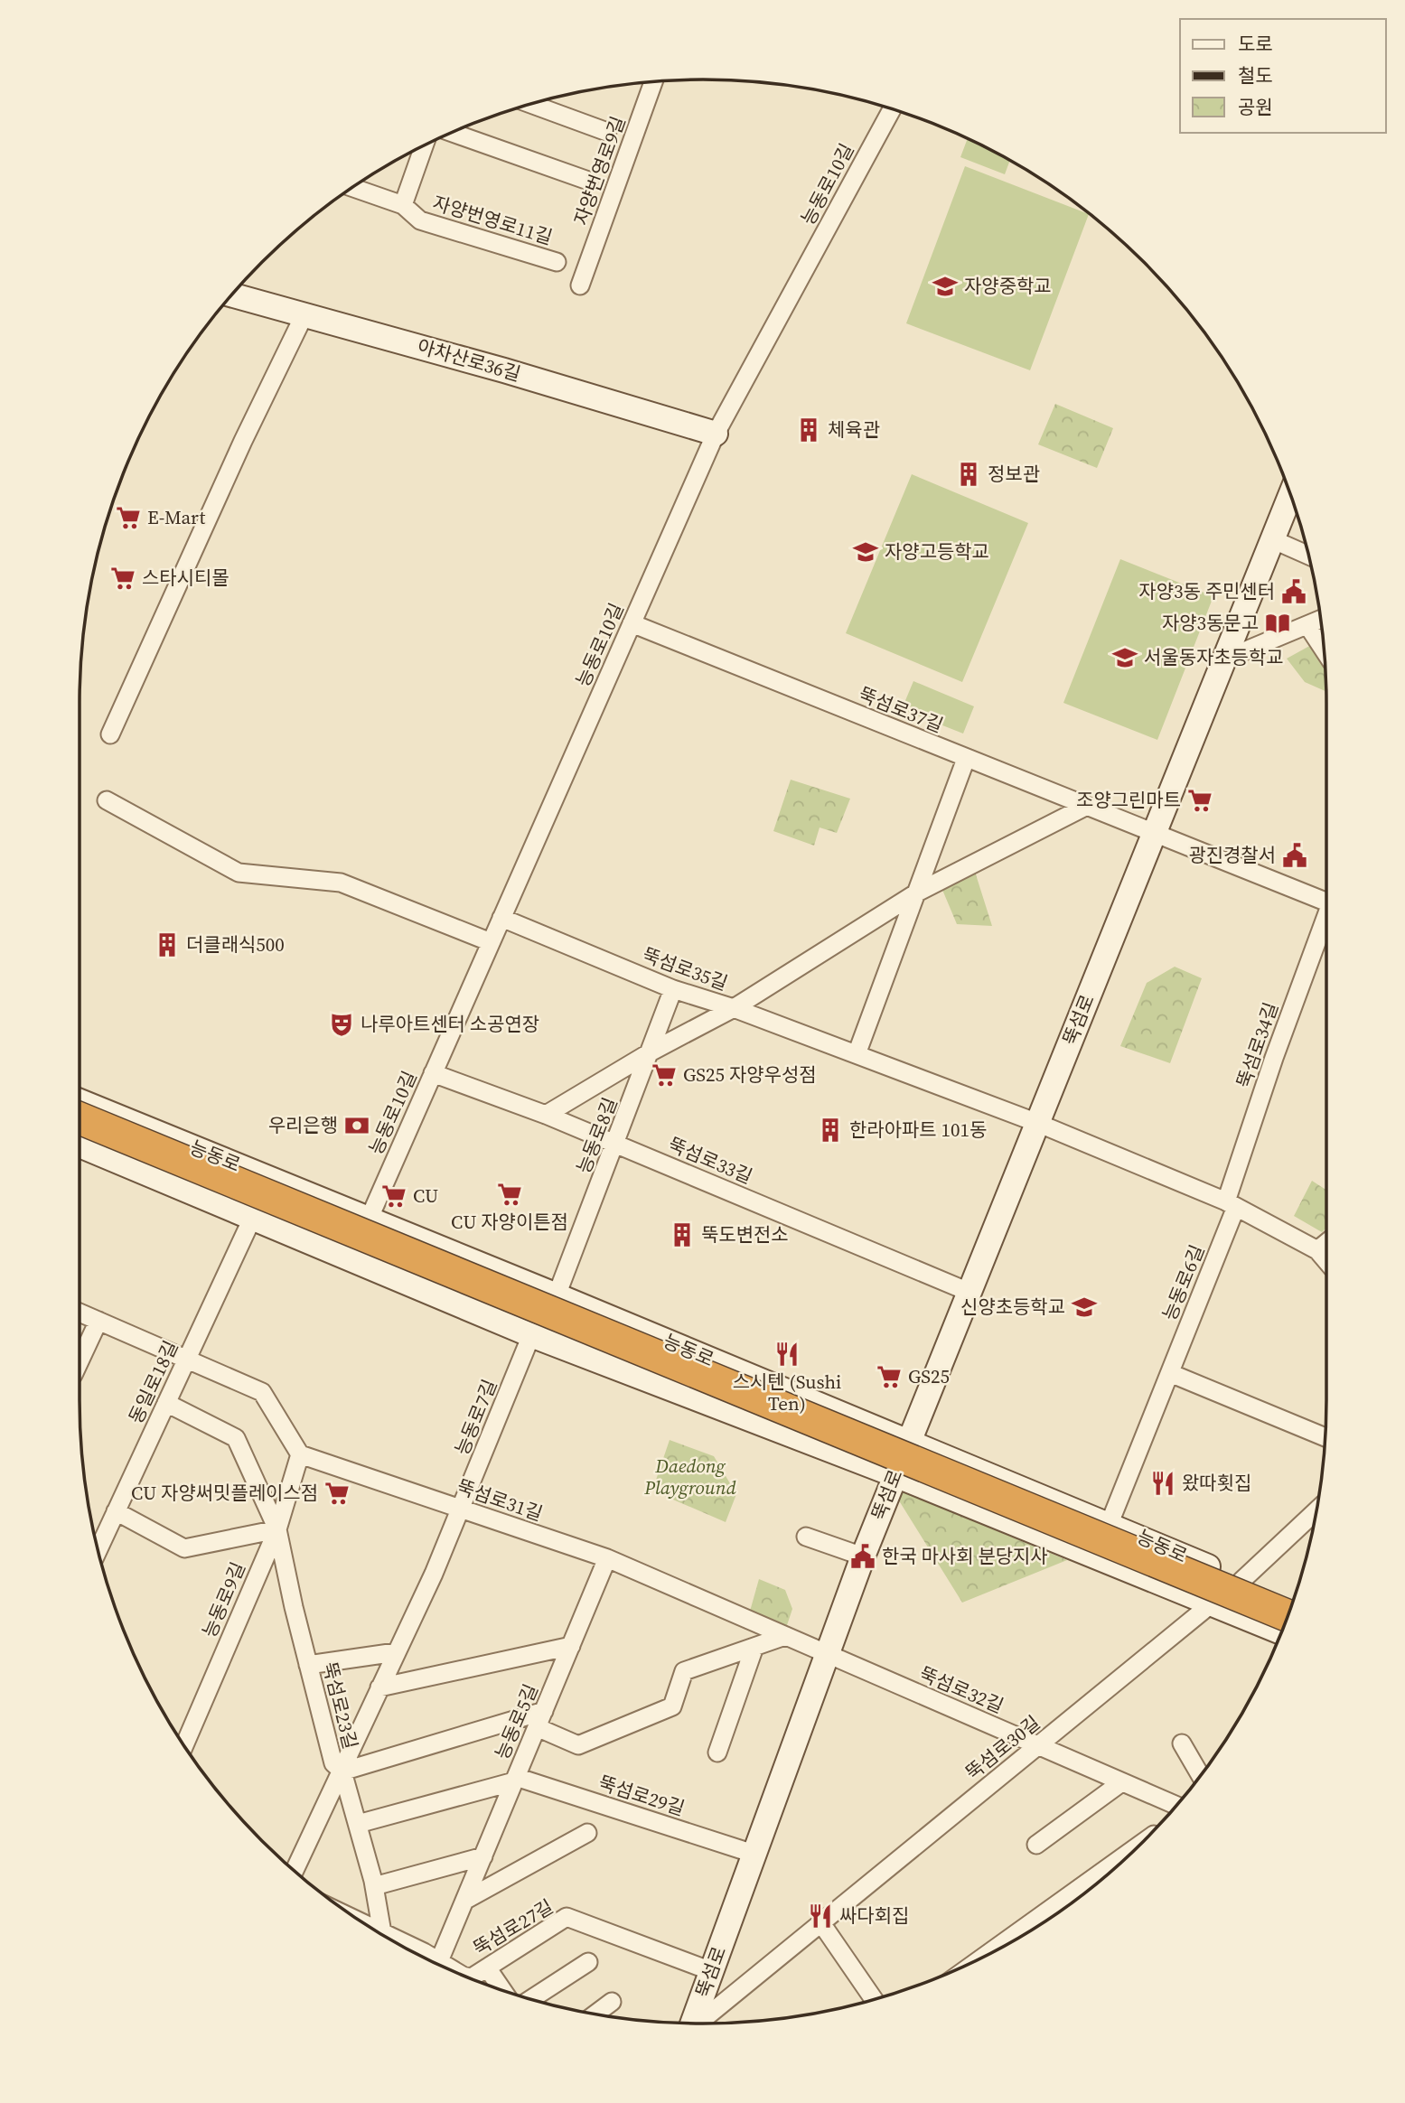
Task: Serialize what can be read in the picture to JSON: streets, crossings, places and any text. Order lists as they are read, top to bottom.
{
  "streets": {
    "main road": ["아차산로36길", "뚝섬로", "능동로"],
    "street": [
      "자양번영로9길",
      "능동로10길",
      "자양번영로11길",
      "뚝섬로37길",
      "뚝섬로35길",
      "뚝섬로34길",
      "능동로8길",
      "뚝섬로33길",
      "능동로6길",
      "동일로18길",
      "능동로7길",
      "뚝섬로31길",
      "능동로9길",
      "뚝섬로32길",
      "뚝섬로23길",
      "능동로5길",
      "뚝섬로30길",
      "뚝섬로29길",
      "뚝섬로27길"
    ]
  },
  "crossings": [
    ["능동로10길", "아차산로36길"],
    ["능동로10길", "뚝섬로37길"],
    ["능동로10길", "뚝섬로35길"],
    ["능동로10길", "능동로"],
    ["능동로10길", "뚝섬로33길"],
    ["뚝섬로37길", "뚝섬로"],
    ["뚝섬로35길", "뚝섬로"],
    ["뚝섬로35길", "능동로8길"],
    ["뚝섬로", "능동로"],
    ["뚝섬로", "뚝섬로33길"],
    ["뚝섬로", "뚝섬로31길"],
    ["뚝섬로", "뚝섬로32길"],
    ["뚝섬로", "뚝섬로29길"],
    ["뚝섬로", "뚝섬로27길"],
    ["뚝섬로34길", "능동로6길"],
    ["능동로8길", "능동로"],
    ["능동로8길", "뚝섬로33길"],
    ["능동로", "능동로6길"],
    ["능동로", "동일로18길"],
    ["능동로", "능동로7길"],
    ["능동로", "뚝섬로30길"],
    ["동일로18길", "뚝섬로23길"],
    ["능동로7길", "뚝섬로31길"],
    ["능동로7길", "뚝섬로23길"],
    ["뚝섬로31길", "능동로9길"],
    ["뚝섬로31길", "뚝섬로32길"],
    ["뚝섬로31길", "능동로5길"],
    ["능동로9길", "뚝섬로23길"],
    ["뚝섬로32길", "뚝섬로30길"],
    ["능동로5길", "뚝섬로29길"]
  ],
  "parks": ["Daedong Playground"],
  "places": {
    "school or university": [
      "자양중학교",
      "자양고등학교",
      "서울동자초등학교",
      "신양초등학교"
    ],
    "building": [
      "체육관",
      "정보관",
      "더클래식500",
      "한라아파트 101동",
      "뚝도변전소"
    ],
    "supermarket": [
      "E-Mart",
      "스타시티몰",
      "조양그린마트",
      "GS25 자양우성점",
      "CU 자양이튼점",
      "CU",
      "GS25",
      "CU 자양써밋플레이스점"
    ],
    "public building": ["자양3동 주민센터", "광진경찰서", "한국 마사회 분당지사"],
    "library": ["자양3동문고"],
    "theatre": ["나루아트센터 소공연장"],
    "bank": ["우리은행"],
    "restaurant": ["스시텐 (Sushi Ten)", "왔따횟집", "싸다회집"]
  },
  "legend": ["도로", "철도", "공원"]
}
